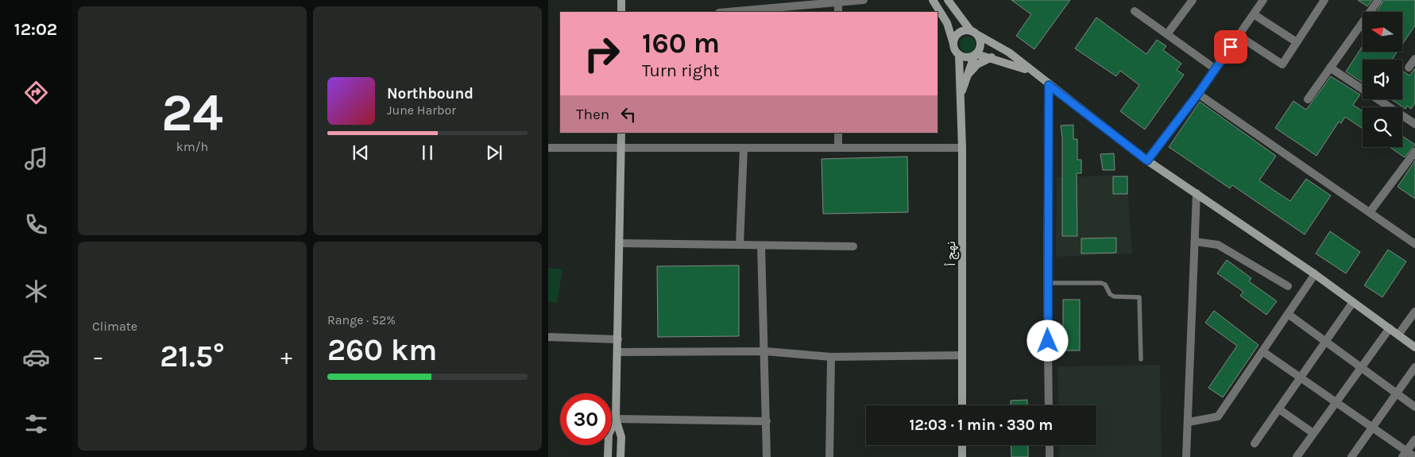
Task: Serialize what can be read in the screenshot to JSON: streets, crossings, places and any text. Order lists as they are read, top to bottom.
{
  "streets": {
    "main road": ["نهج أ"]
  },
  "north": "left",
  "page": {
    "tabs": "12:02",
    "tile": [
      ["24", "km/h"],
      "Climate",
      ["Range · 52%", "260 km"]
    ],
    "turn": ["160 m", "Turn right"],
    "song": ["Northbound", "June Harbor"],
    "then": "Then",
    "heat": ["−", "21.5°", "+"],
    "limit": "30",
    "trip": "12:03 · 1 min · 330 m"
  }
}
